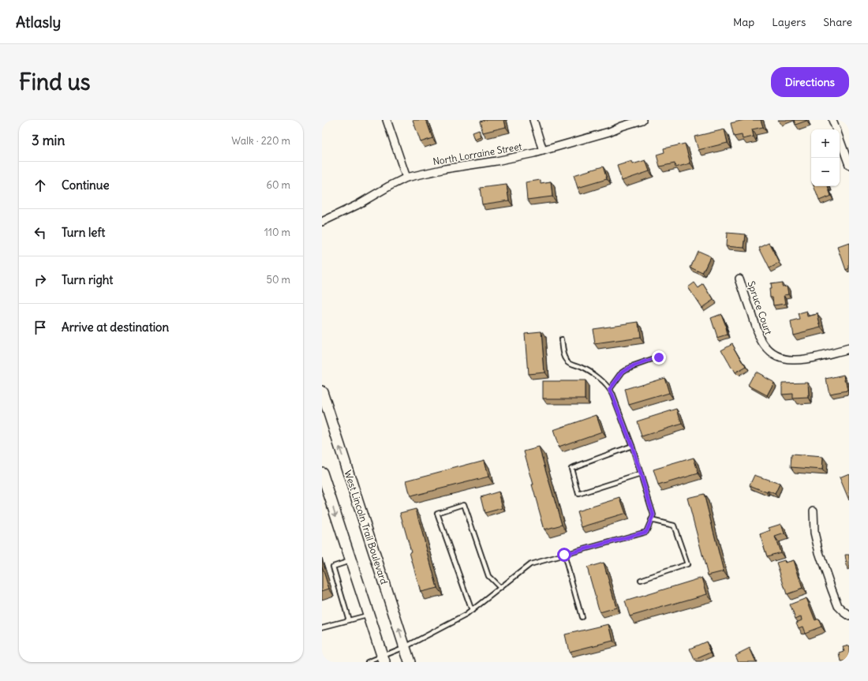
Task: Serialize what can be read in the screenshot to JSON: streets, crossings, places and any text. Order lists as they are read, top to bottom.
{
  "streets": {
    "main road": ["West Lincoln Trail Boulevard"],
    "street": ["North Lorraine Street", "Spruce Court"]
  },
  "page": {
    "header": "Atlasly",
    "nav": ["Map", "Layers", "Share"],
    "buttons": "Directions",
    "title": "Find us",
    "heading": ["3 min", "Walk · 220 m"],
    "map_buttons": ["+", "−"],
    "list": [
      ["Continue", "60 m"],
      ["Turn left", "110 m"],
      ["Turn right", "50 m"],
      "Arrive at destination"
    ]
  }
}
